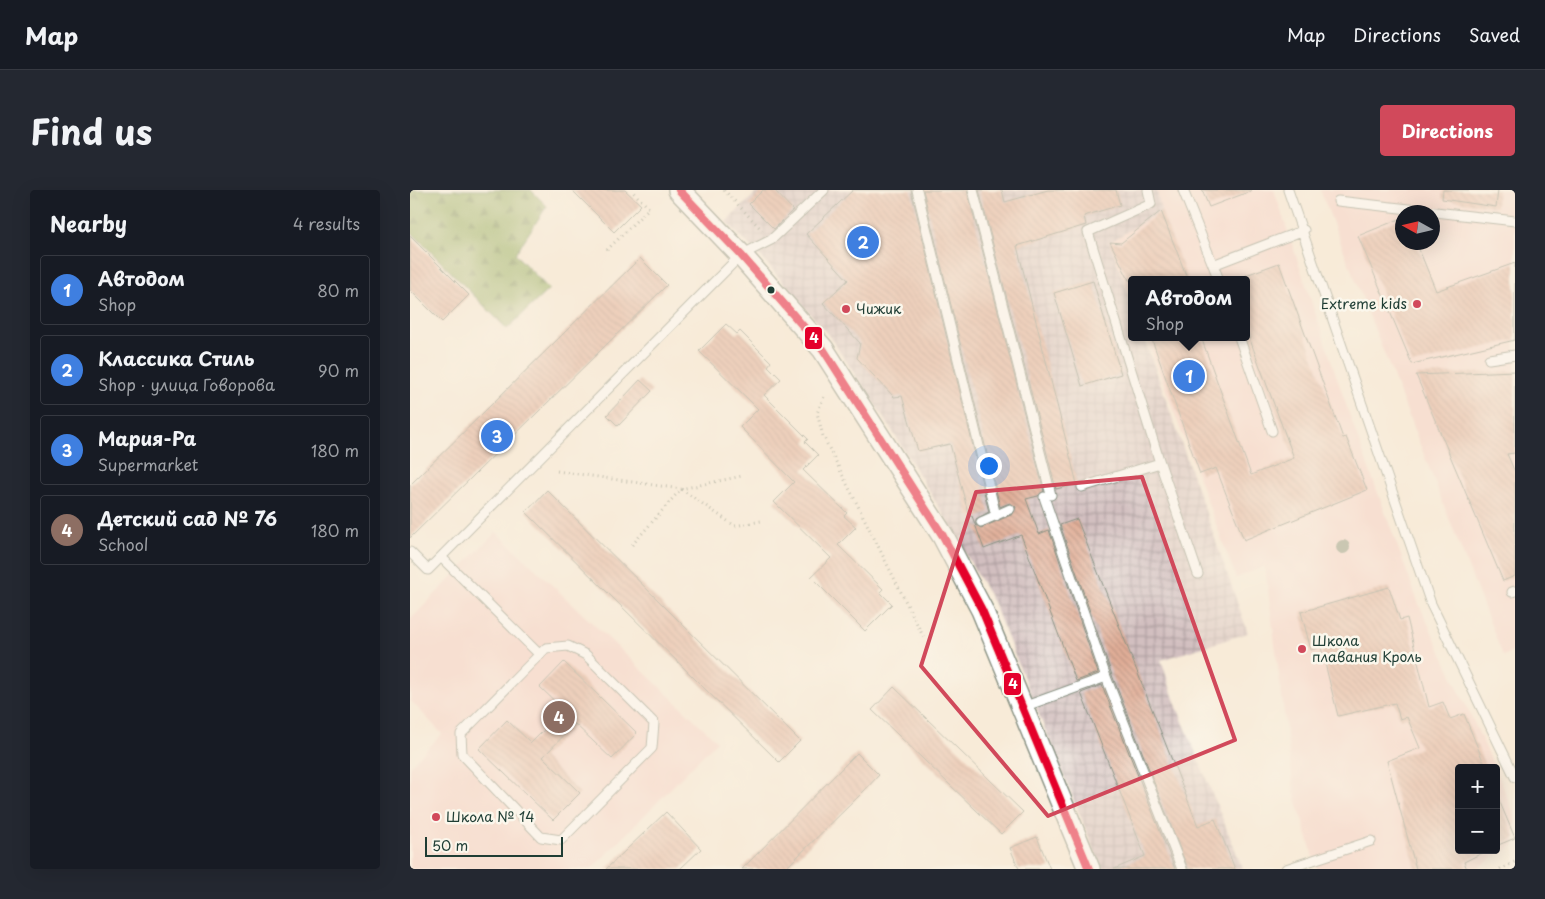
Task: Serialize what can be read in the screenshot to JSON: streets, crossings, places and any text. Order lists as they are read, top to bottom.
{
  "places": [
    "Extreme kids",
    "Чижик",
    "Школа плавания Кроль",
    "Школа № 14"
  ],
  "lines": ["transit line 4"],
  "scale_bar": "50 m",
  "north": "left",
  "page": {
    "header": "Map",
    "nav": ["Map", "Directions", "Saved"],
    "title": "Find us",
    "buttons": "Directions",
    "heading": ["Nearby", "4 results"],
    "pins": [
      "2",
      "1",
      "3",
      "4"
    ],
    "list": [
      {
        "mark": "1",
        "name": "Автодом",
        "note": "Shop",
        "value": "80 m"
      },
      {
        "mark": "2",
        "name": "Классика Стиль",
        "note": "Shop · улица Говорова",
        "value": "90 m"
      },
      {
        "mark": "3",
        "name": "Мария-Ра",
        "note": "Supermarket",
        "value": "180 m"
      },
      {
        "mark": "4",
        "name": "Детский сад № 76",
        "note": "School",
        "value": "180 m"
      }
    ],
    "popup": ["Автодом", "Shop"],
    "map_buttons": ["+", "−"],
    "scale": "50 m"
  }
}
